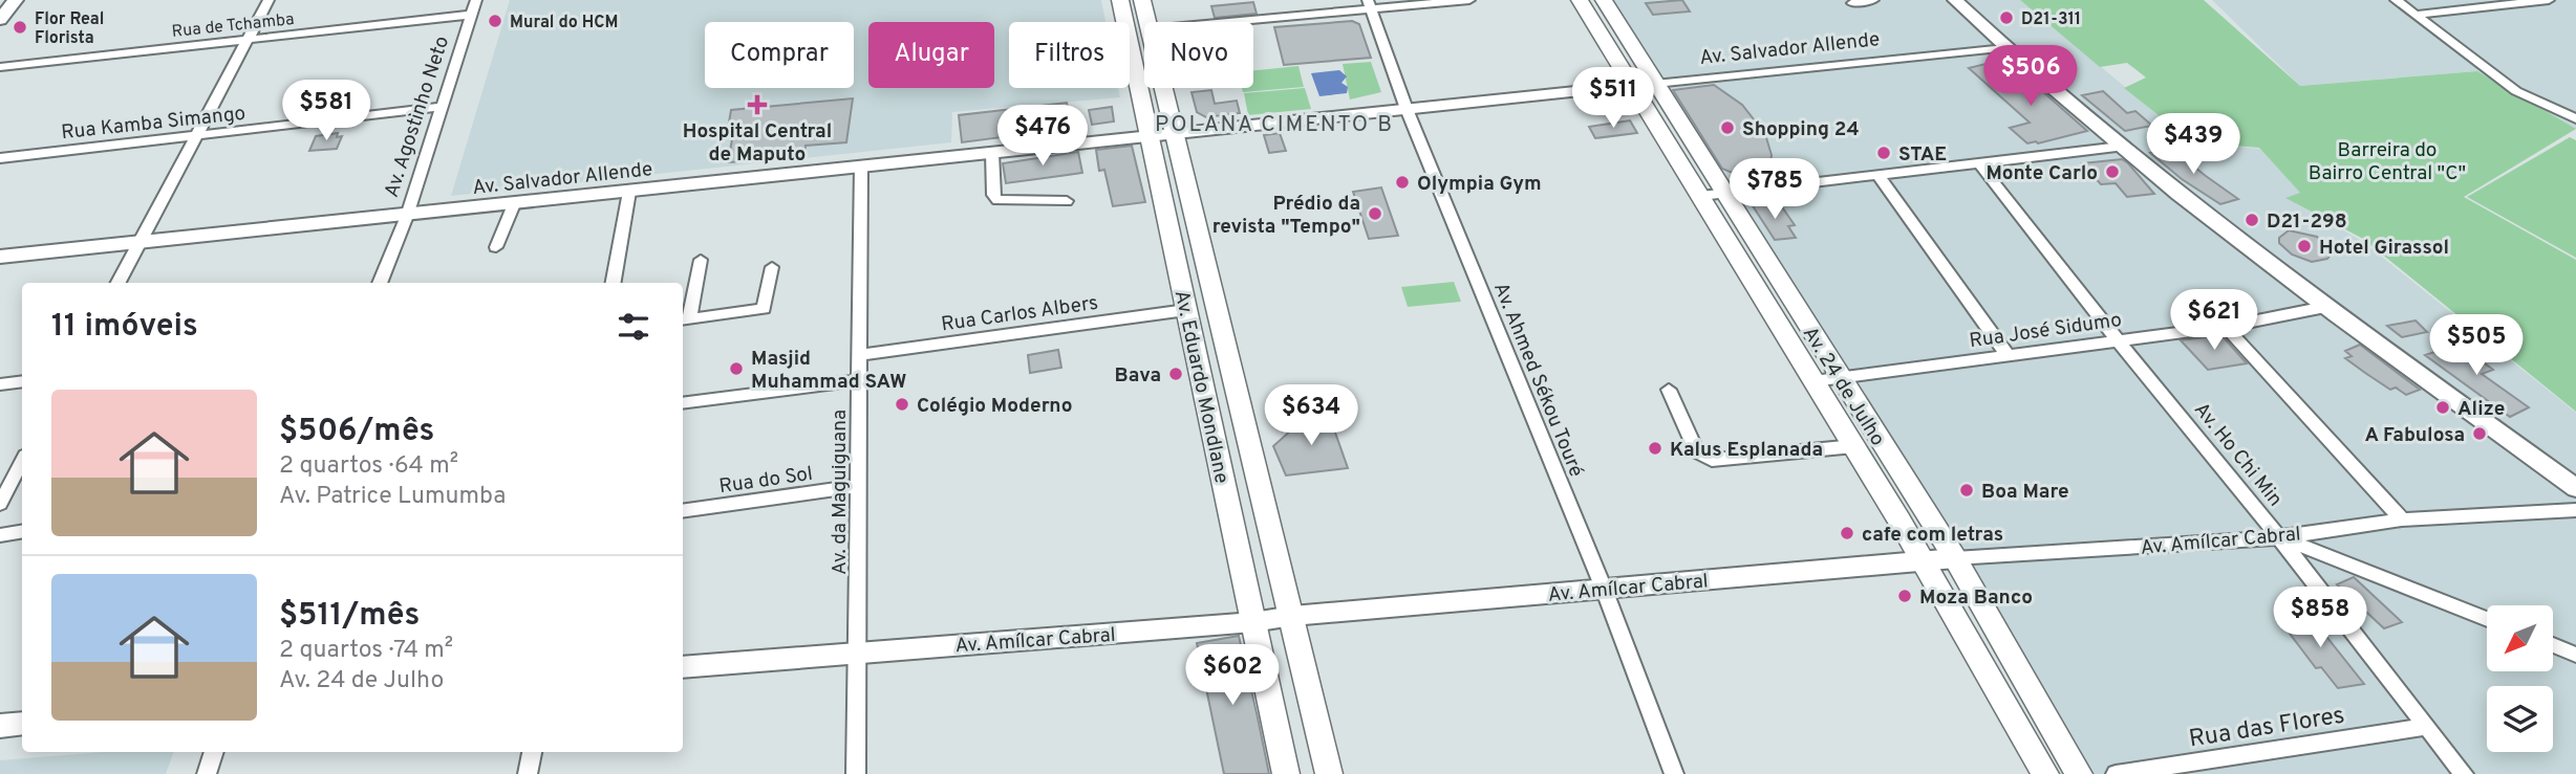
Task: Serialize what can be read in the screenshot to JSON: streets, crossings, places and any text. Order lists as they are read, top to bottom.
{
  "streets": {
    "main road": ["Av. 24 de Julho", "Av. Eduardo Mondlane"],
    "street": [
      "Rua de Tchamba",
      "Av. Salvador Allende",
      "Av. Agostinho Neto",
      "Rua Kamba Simango",
      "Rua Carlos Albers",
      "Rua José Sidumo",
      "Av. Ahmed Sékou Touré",
      "Av. Ho Chi Min",
      "Rua do Sol",
      "Av. da Maguiguana",
      "Av. Amílcar Cabral",
      "Rua das Flores"
    ]
  },
  "crossings": [
    ["Rua de Tchamba", "Av. Agostinho Neto"],
    ["Av. Salvador Allende", "Av. Agostinho Neto"],
    ["Av. Salvador Allende", "Av. Ahmed Sékou Touré"],
    ["Av. Salvador Allende", "Av. 24 de Julho"],
    ["Av. Salvador Allende", "Av. Eduardo Mondlane"],
    ["Av. Salvador Allende", "Av. da Maguiguana"],
    ["Av. Agostinho Neto", "Rua Kamba Simango"],
    ["Rua Carlos Albers", "Av. Eduardo Mondlane"],
    ["Rua Carlos Albers", "Av. da Maguiguana"],
    ["Rua José Sidumo", "Av. 24 de Julho"],
    ["Rua José Sidumo", "Av. Ho Chi Min"],
    ["Av. Ahmed Sékou Touré", "Av. Amílcar Cabral"],
    ["Av. 24 de Julho", "Av. Amílcar Cabral"],
    ["Av. Eduardo Mondlane", "Av. Amílcar Cabral"],
    ["Av. Ho Chi Min", "Av. Amílcar Cabral"],
    ["Av. Ho Chi Min", "Rua das Flores"],
    ["Rua do Sol", "Av. da Maguiguana"],
    ["Av. da Maguiguana", "Av. Amílcar Cabral"]
  ],
  "districts": ["POLANA CIMENTO B"],
  "parks": ["Barreira do Bairro Central \"C\""],
  "places": {
    "other": [
      "D21-311",
      "Mural do HCM",
      "Flor Real Florista",
      "Shopping 24",
      "STAE",
      "Monte Carlo",
      "Olympia Gym",
      "Prédio da revista \"Tempo\"",
      "D21-298",
      "Hotel Girassol",
      "Masjid Muhammad SAW",
      "Bava",
      "Colégio Moderno",
      "Alize",
      "A Fabulosa",
      "Kalus Esplanada",
      "Boa Mare",
      "cafe com letras",
      "Moza Banco"
    ],
    "health": ["Hospital Central de Maputo"]
  },
  "north": "bottom left",
  "page": {
    "chip": [
      "Comprar",
      "Alugar",
      "Filtros",
      "Novo"
    ],
    "price": [
      "$506",
      "$511",
      "$581",
      "$476",
      "$439",
      "$785",
      "$621",
      "$505",
      "$634",
      "$858",
      "$602"
    ],
    "heading": "11 imóveis",
    "list": [
      {
        "name": "$506/mês",
        "note": "2 quartos · 64 m² · Av. Patrice Lumumba"
      },
      {
        "name": "$511/mês",
        "note": "2 quartos · 74 m² · Av. 24 de Julho"
      }
    ]
  }
}
